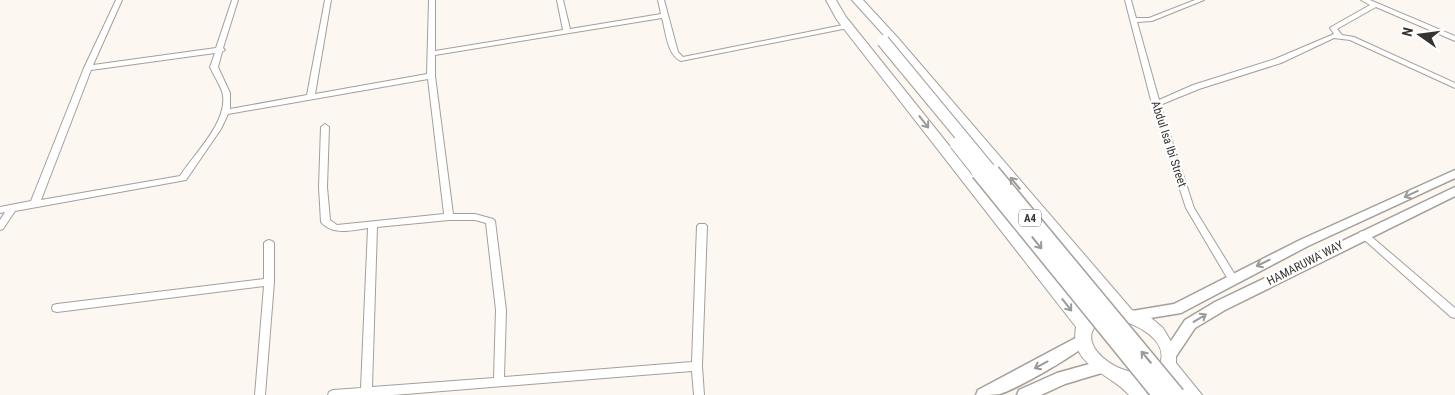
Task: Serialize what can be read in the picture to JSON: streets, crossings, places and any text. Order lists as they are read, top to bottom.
{
  "streets": {
    "highway": ["A4"],
    "main road": ["HAMARUWA WAY"],
    "street": ["Abdul Isa Ibi Street"]
  },
  "crossings": [
    ["A4", "HAMARUWA WAY"]
  ],
  "north": "left"
}
